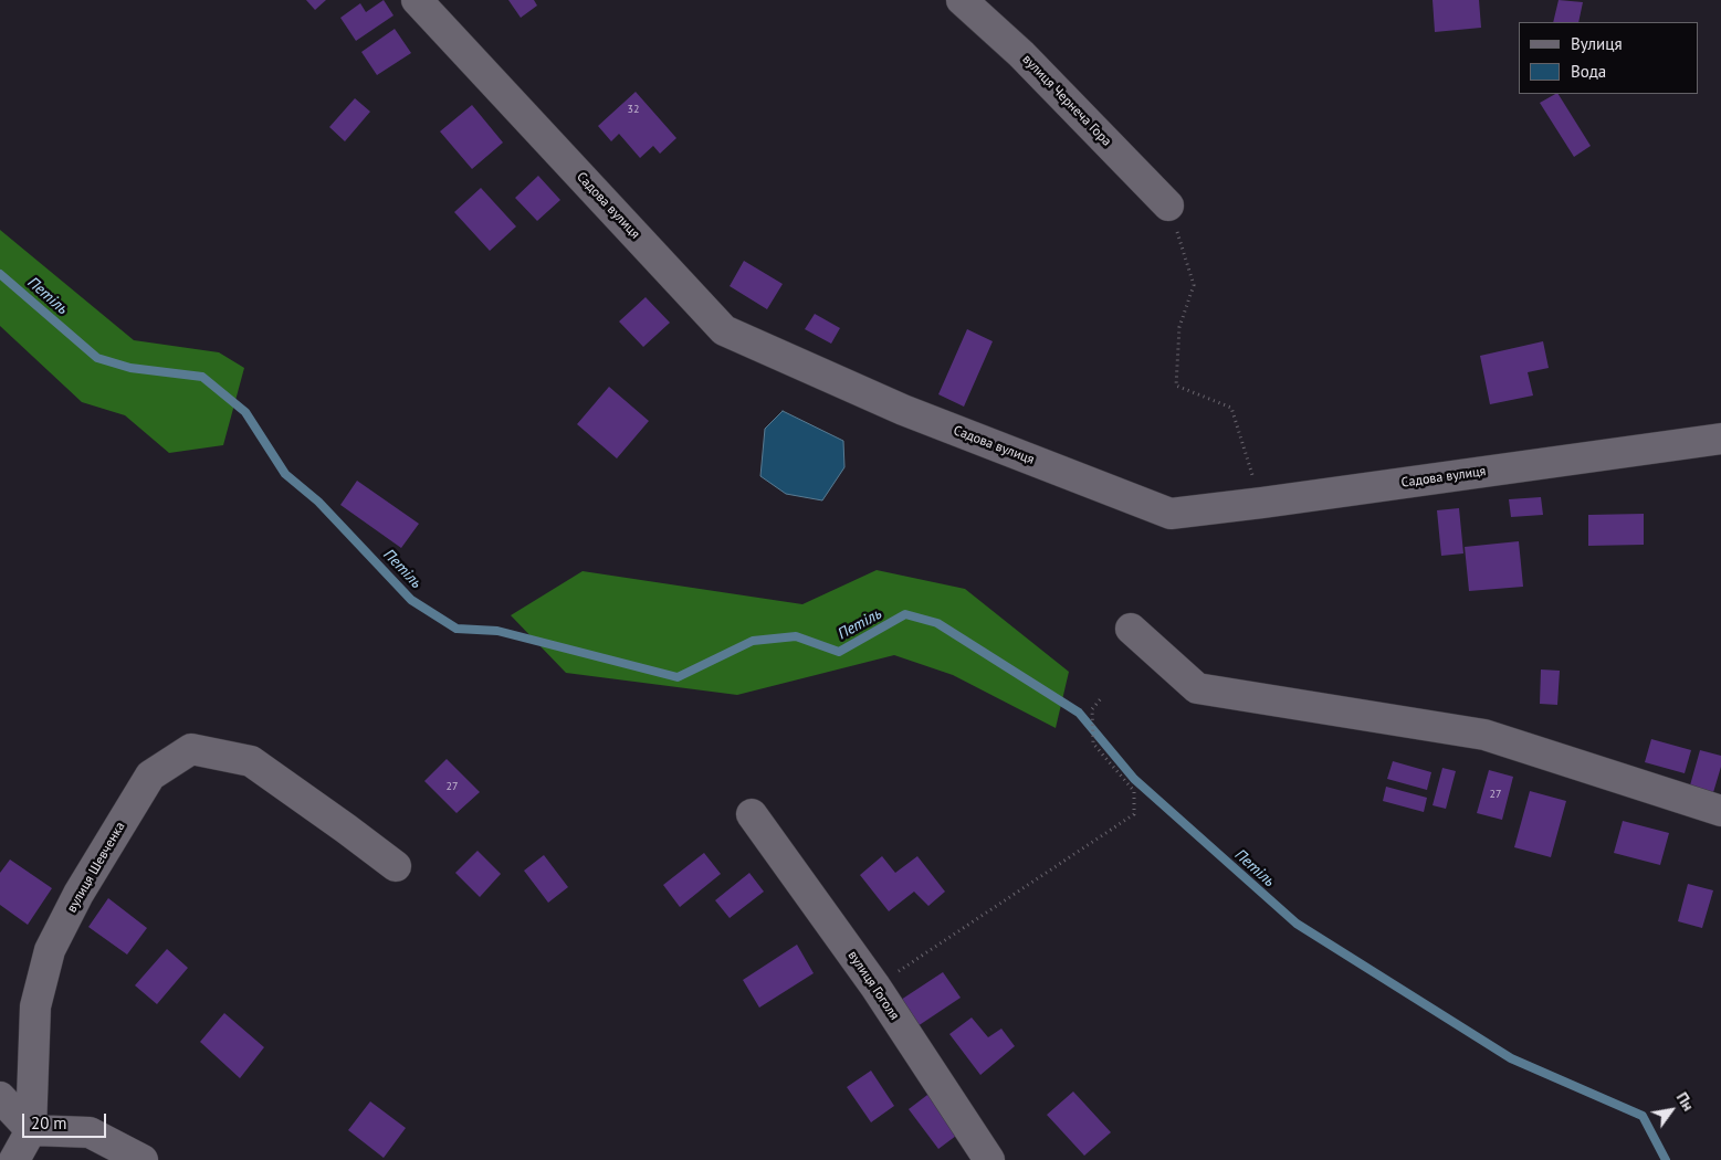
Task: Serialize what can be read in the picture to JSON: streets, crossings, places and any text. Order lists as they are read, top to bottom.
{
  "streets": {
    "street": [
      "вулиця Чернеча Гора",
      "Садова вулиця",
      "вулиця Шевченка",
      "вулиця Гоголя"
    ]
  },
  "water": ["Петіль"],
  "house_numbers": ["32", "27", "27"],
  "legend": ["Вулиця", "Вода"],
  "scale_bar": "20 m",
  "north": "top right"
}
